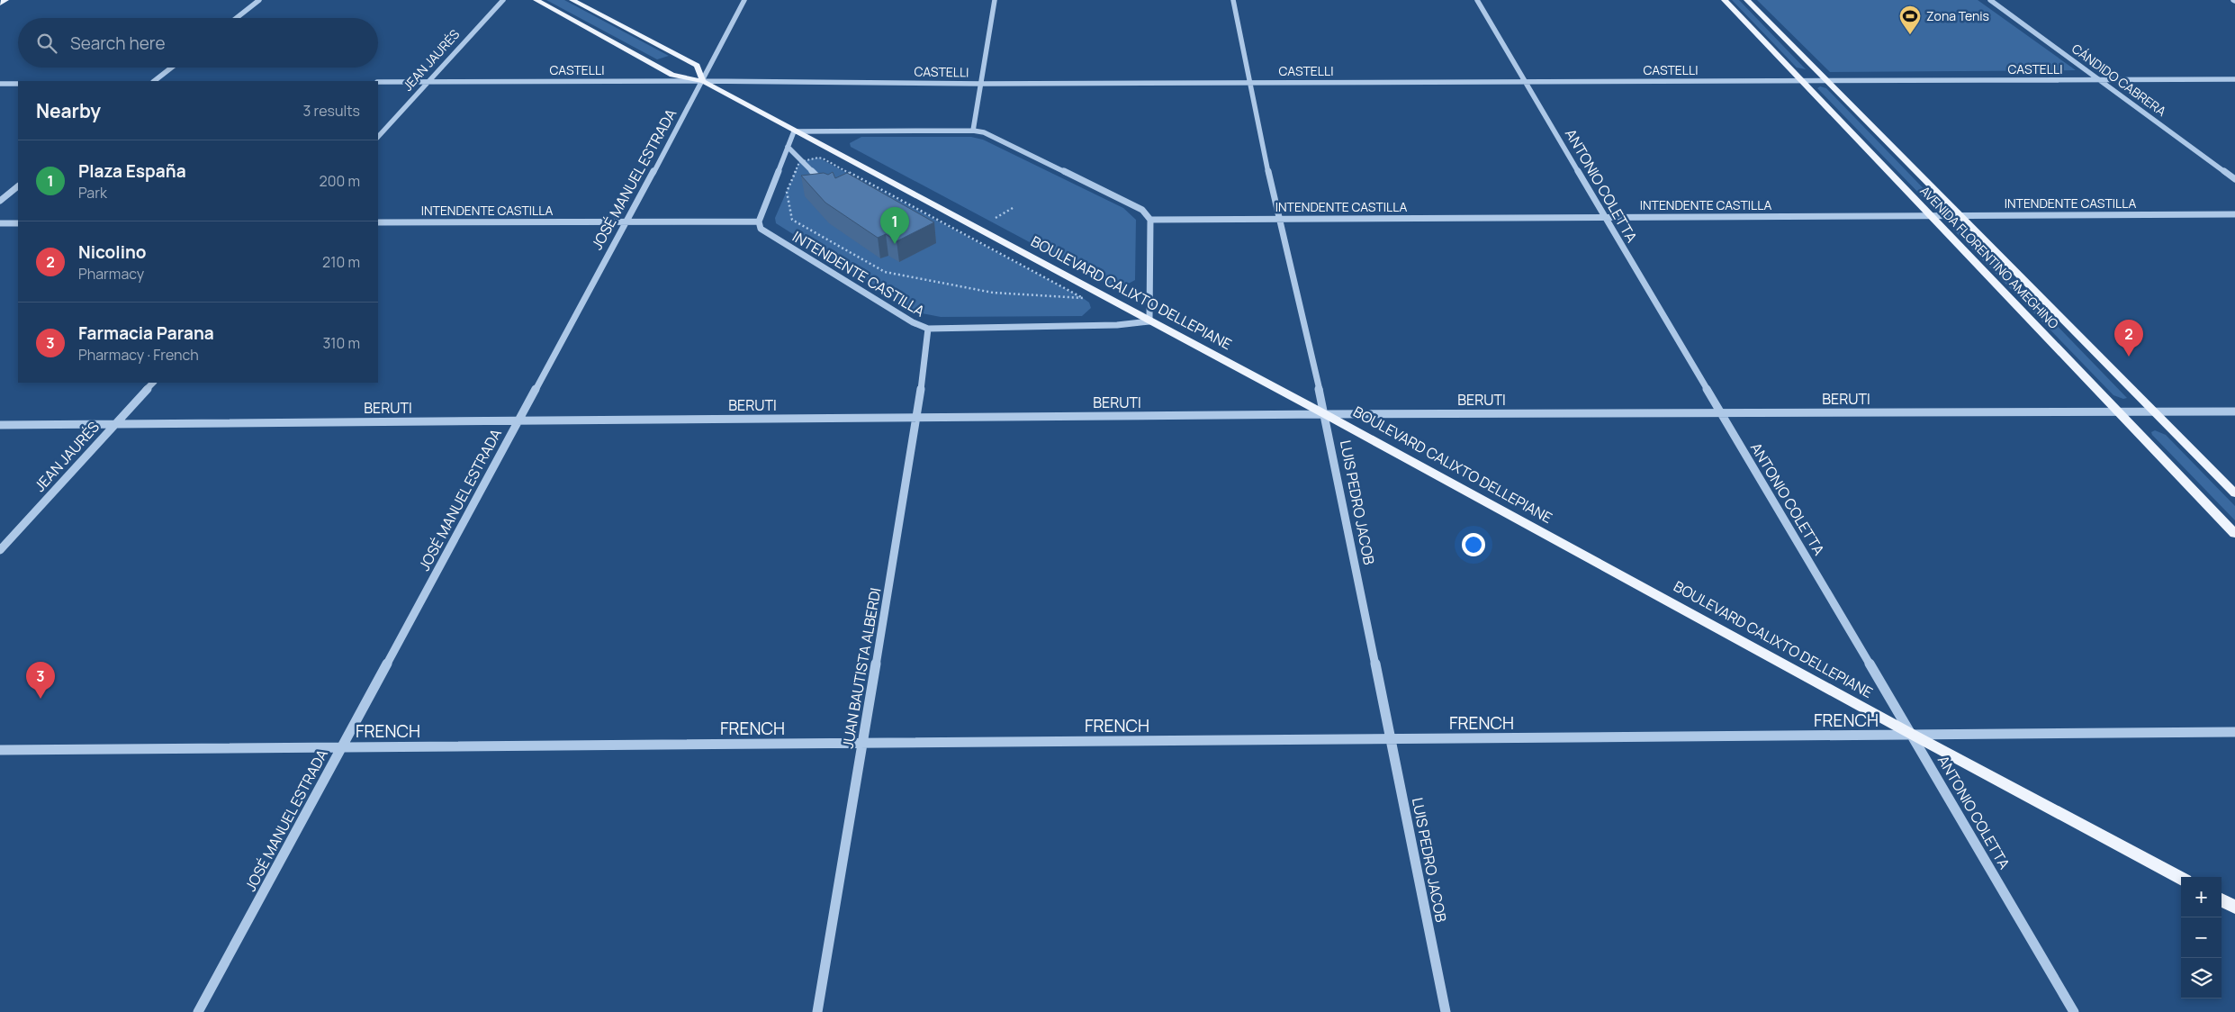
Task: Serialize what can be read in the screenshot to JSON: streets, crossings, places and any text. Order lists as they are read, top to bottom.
{
  "streets": {
    "main road": ["AVENIDA FLORENTINO AMEGHINO", "BOULEVARD CALIXTO DELLEPIANE"],
    "street": [
      "JEAN JAURÉS",
      "CASTELLI",
      "CÁNDIDO CABRERA",
      "JOSÉ MANUEL ESTRADA",
      "ANTONIO COLETTA",
      "INTENDENTE CASTILLA",
      "BERUTI",
      "LUIS PEDRO JACOB",
      "JUAN BAUTISTA ALBERDI",
      "FRENCH"
    ]
  },
  "crossings": [
    ["JEAN JAURÉS", "CASTELLI"],
    ["JEAN JAURÉS", "BERUTI"],
    ["CASTELLI", "CÁNDIDO CABRERA"],
    ["CASTELLI", "JOSÉ MANUEL ESTRADA"],
    ["CASTELLI", "ANTONIO COLETTA"],
    ["CASTELLI", "AVENIDA FLORENTINO AMEGHINO"],
    ["CASTELLI", "BOULEVARD CALIXTO DELLEPIANE"],
    ["CASTELLI", "LUIS PEDRO JACOB"],
    ["JOSÉ MANUEL ESTRADA", "INTENDENTE CASTILLA"],
    ["JOSÉ MANUEL ESTRADA", "BOULEVARD CALIXTO DELLEPIANE"],
    ["JOSÉ MANUEL ESTRADA", "BERUTI"],
    ["JOSÉ MANUEL ESTRADA", "FRENCH"],
    ["ANTONIO COLETTA", "INTENDENTE CASTILLA"],
    ["ANTONIO COLETTA", "BOULEVARD CALIXTO DELLEPIANE"],
    ["ANTONIO COLETTA", "BERUTI"],
    ["ANTONIO COLETTA", "FRENCH"],
    ["INTENDENTE CASTILLA", "AVENIDA FLORENTINO AMEGHINO"],
    ["INTENDENTE CASTILLA", "BOULEVARD CALIXTO DELLEPIANE"],
    ["INTENDENTE CASTILLA", "LUIS PEDRO JACOB"],
    ["INTENDENTE CASTILLA", "JUAN BAUTISTA ALBERDI"],
    ["AVENIDA FLORENTINO AMEGHINO", "BERUTI"],
    ["BOULEVARD CALIXTO DELLEPIANE", "BERUTI"],
    ["BOULEVARD CALIXTO DELLEPIANE", "LUIS PEDRO JACOB"],
    ["BOULEVARD CALIXTO DELLEPIANE", "FRENCH"],
    ["BERUTI", "LUIS PEDRO JACOB"],
    ["BERUTI", "JUAN BAUTISTA ALBERDI"],
    ["LUIS PEDRO JACOB", "FRENCH"],
    ["JUAN BAUTISTA ALBERDI", "FRENCH"]
  ],
  "places": {
    "sports": ["Zona Tenis"]
  },
  "page": {
    "search": "Search here",
    "heading": ["Nearby", "3 results"],
    "list": [
      {
        "mark": "1",
        "name": "Plaza España",
        "note": "Park",
        "value": "200 m"
      },
      {
        "mark": "2",
        "name": "Nicolino",
        "note": "Pharmacy",
        "value": "210 m"
      },
      {
        "mark": "3",
        "name": "Farmacia Parana",
        "note": "Pharmacy · French",
        "value": "310 m"
      }
    ],
    "pins": ["1", "2", "3"],
    "map_buttons": ["+", "−"]
  }
}
